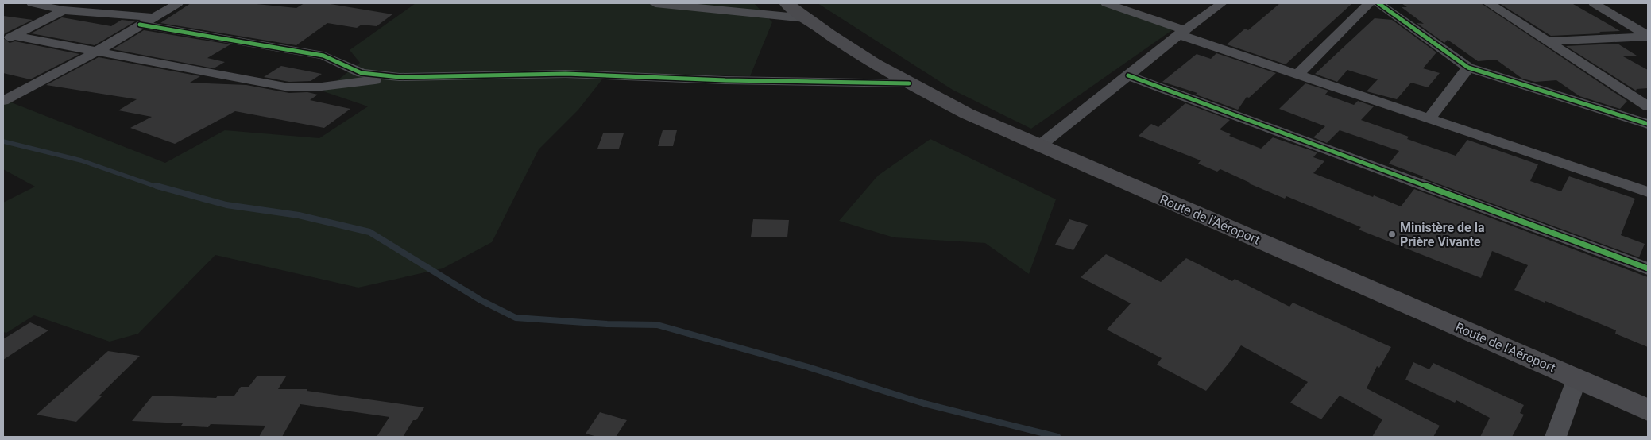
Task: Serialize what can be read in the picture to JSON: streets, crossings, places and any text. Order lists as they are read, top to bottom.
{
  "streets": {
    "main road": ["Route de l'Aéroport"]
  },
  "places": ["Ministère de la Prière Vivante"]
}
